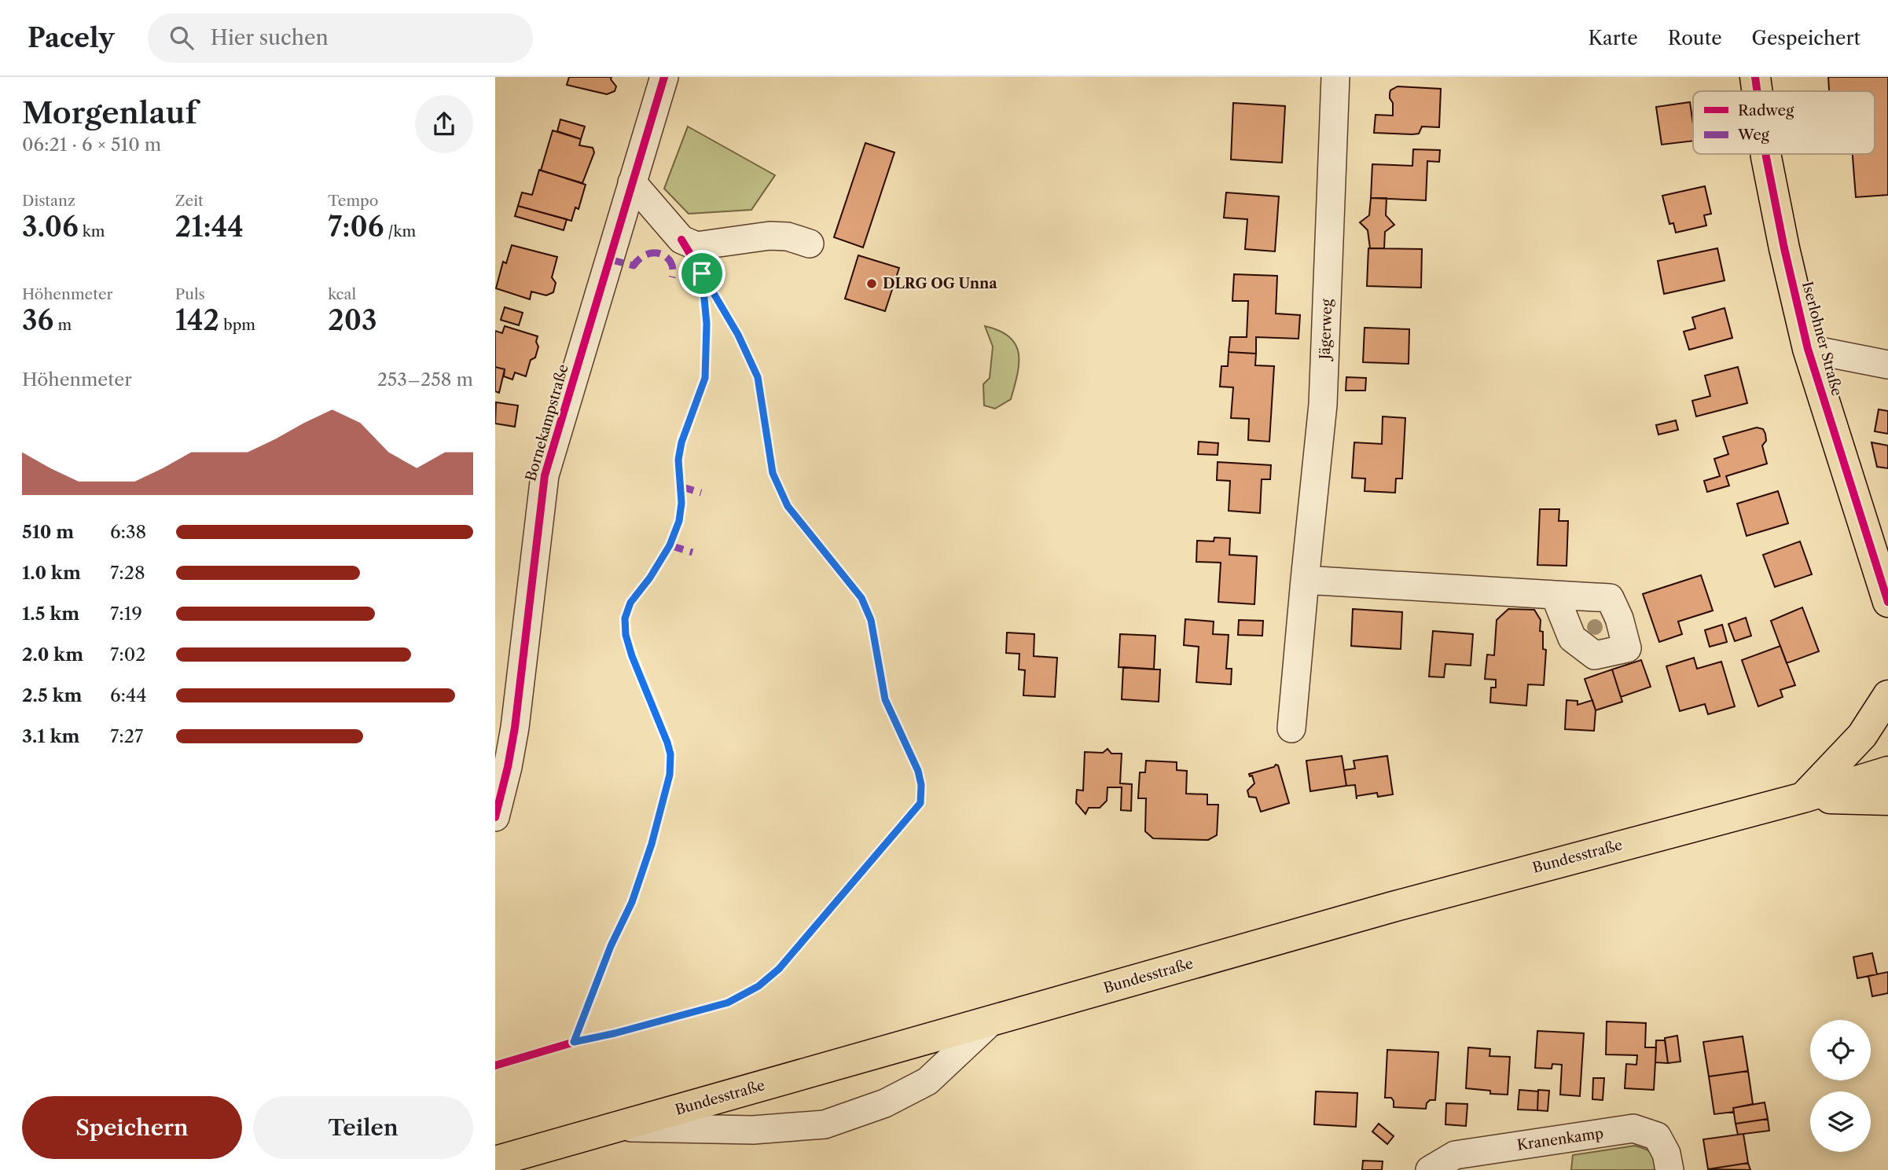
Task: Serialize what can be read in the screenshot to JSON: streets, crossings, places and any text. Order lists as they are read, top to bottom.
{
  "streets": {
    "main road": ["Iserlohner Straße", "Bundesstraße"],
    "street": ["Jägerweg", "Bornekampstraße", "Kranenkamp"]
  },
  "places": ["DLRG OG Unna"],
  "legend": ["Radweg", "Weg"],
  "page": {
    "header": "Pacely",
    "search": "Hier suchen",
    "nav": ["Karte", "Route", "Gespeichert"],
    "heading": ["Morgenlauf", "06:21 · 6 × 510 m"],
    "stats": [
      ["Distanz", "3.06 km"],
      ["Zeit", "21:44"],
      ["Tempo", "7:06 /km"],
      ["Höhenmeter", "36 m"],
      ["Puls", "142 bpm"],
      ["kcal", "203"]
    ],
    "chart": ["Höhenmeter", "253–258 m"],
    "list": [
      {
        "name": "510 m",
        "note": "6:38"
      },
      {
        "name": "1.0 km",
        "note": "7:28"
      },
      {
        "name": "1.5 km",
        "note": "7:19"
      },
      {
        "name": "2.0 km",
        "note": "7:02"
      },
      {
        "name": "2.5 km",
        "note": "6:44"
      },
      {
        "name": "3.1 km",
        "note": "7:27"
      }
    ],
    "buttons": ["Speichern", "Teilen"]
  }
}
